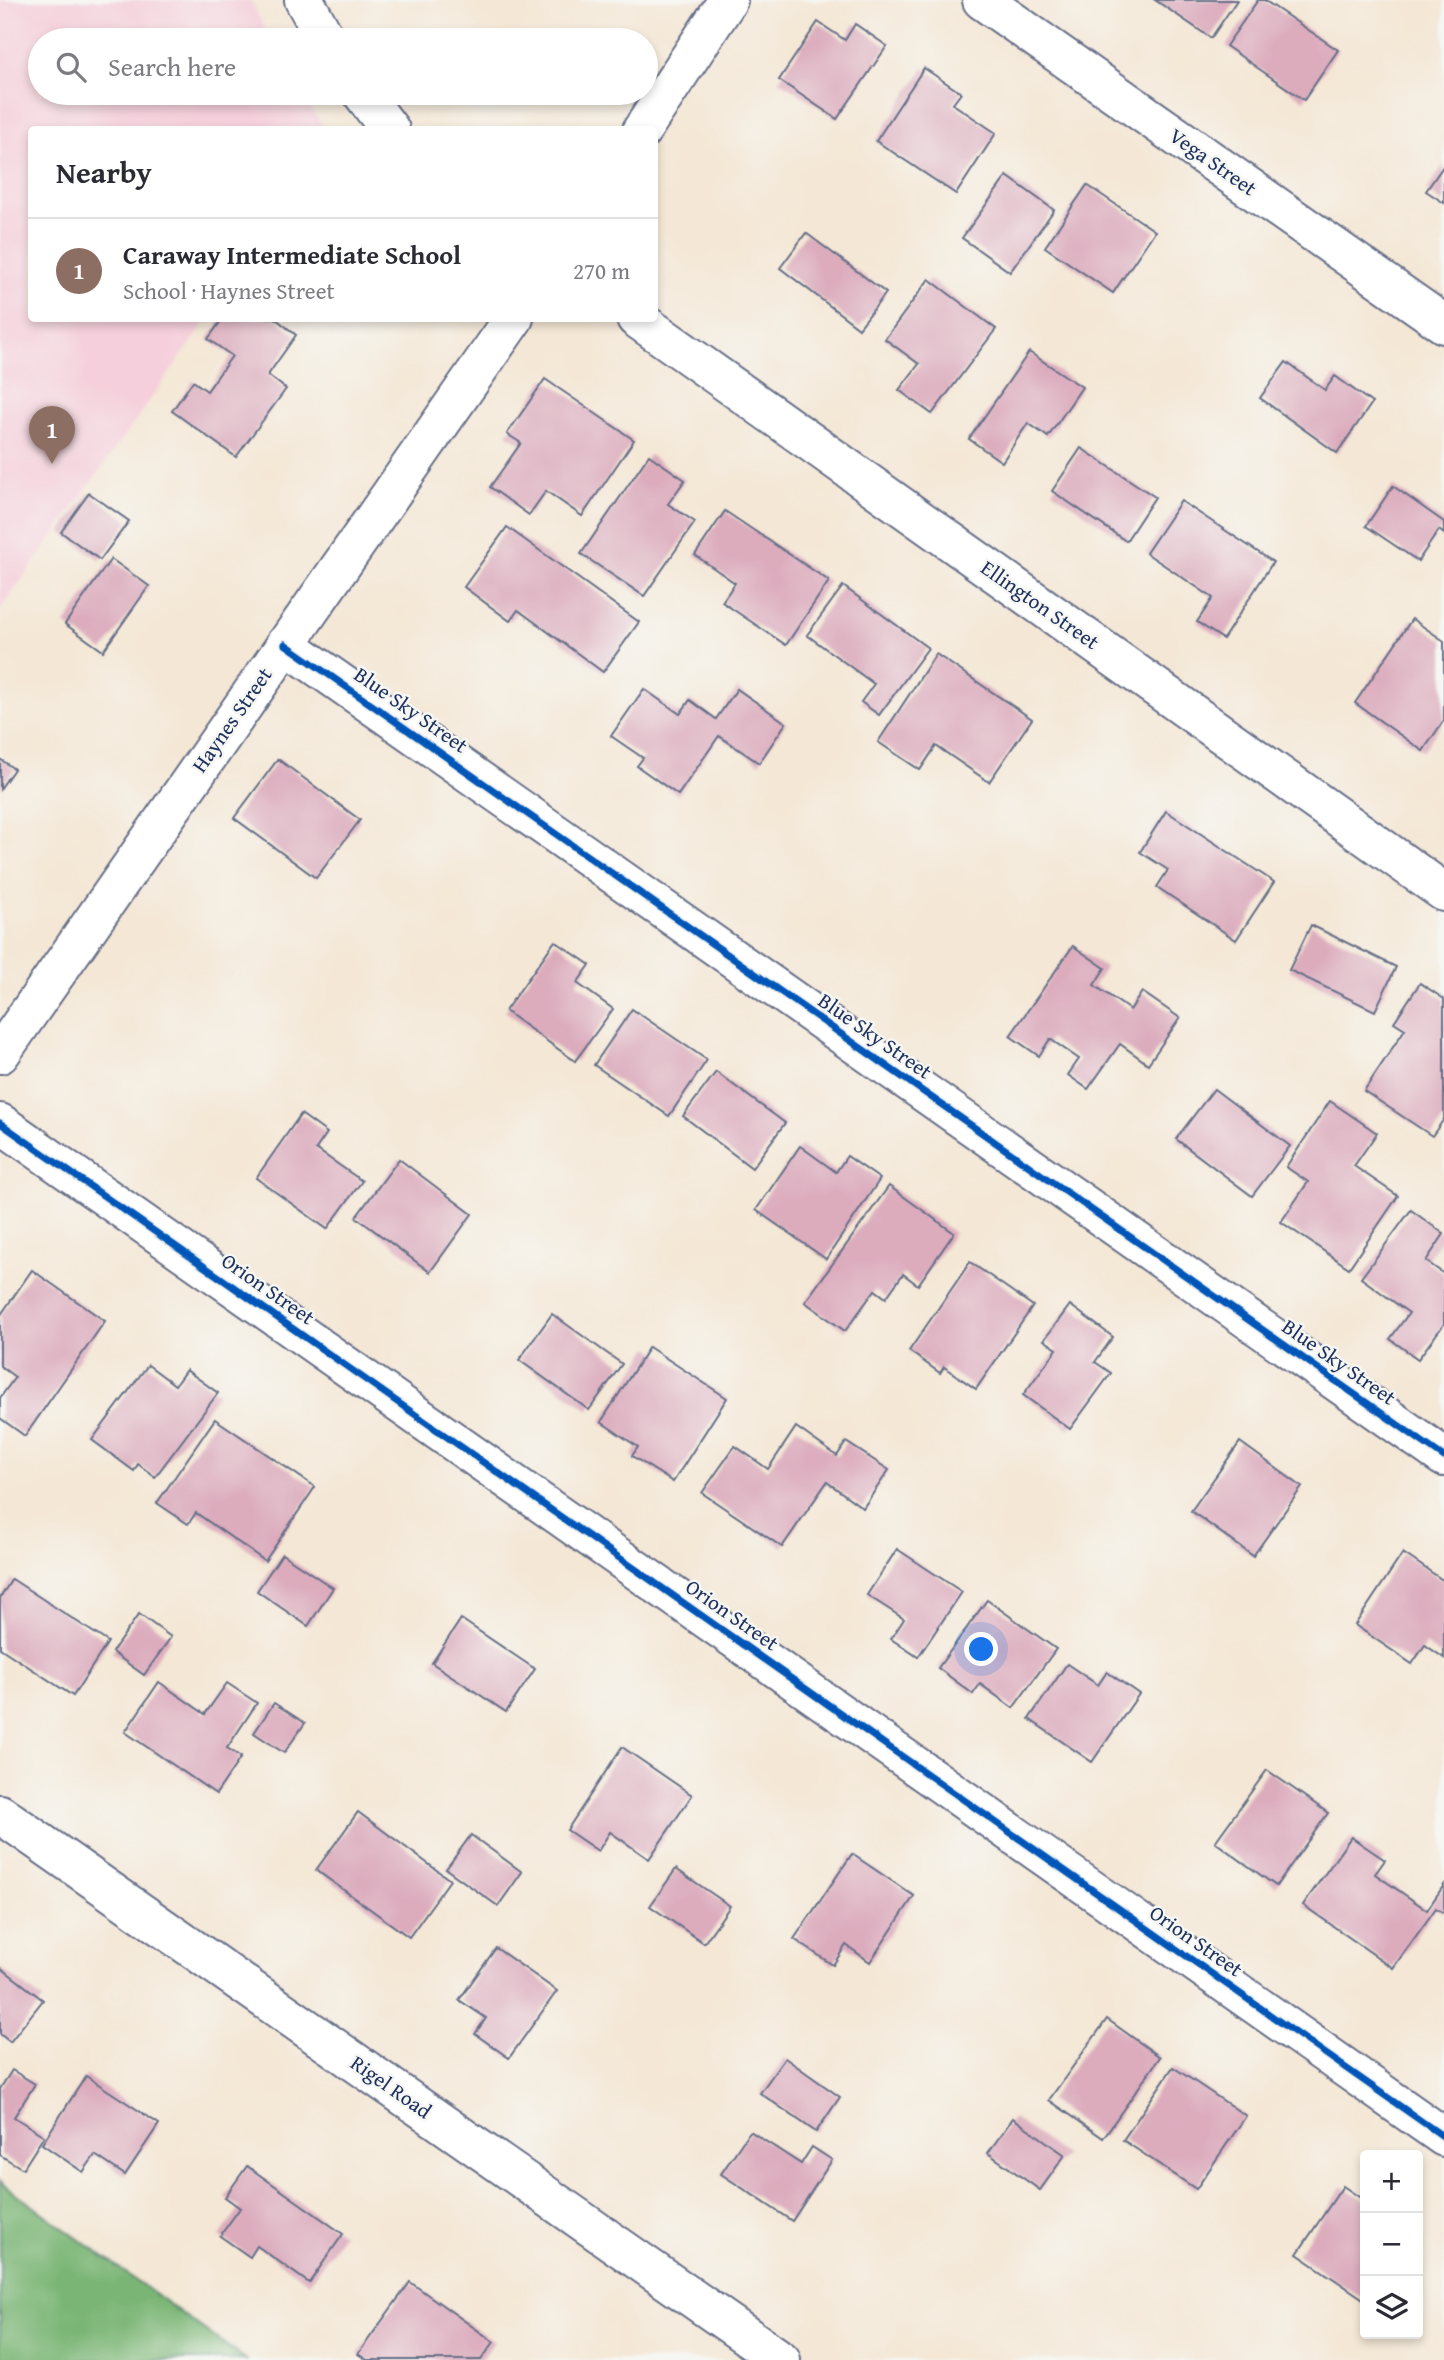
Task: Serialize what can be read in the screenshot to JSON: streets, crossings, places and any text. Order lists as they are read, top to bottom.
{
  "streets": {
    "street": [
      "Vega Street",
      "Ellington Street",
      "Blue Sky Street",
      "Haynes Street",
      "Orion Street",
      "Rigel Road"
    ]
  },
  "crossings": [
    ["Blue Sky Street", "Haynes Street"]
  ],
  "page": {
    "search": "Search here",
    "heading": "Nearby",
    "list": [
      {
        "mark": "1",
        "name": "Caraway Intermediate School",
        "note": "School · Haynes Street",
        "value": "270 m"
      }
    ],
    "pins": "1",
    "map_buttons": ["+", "−"]
  }
}
